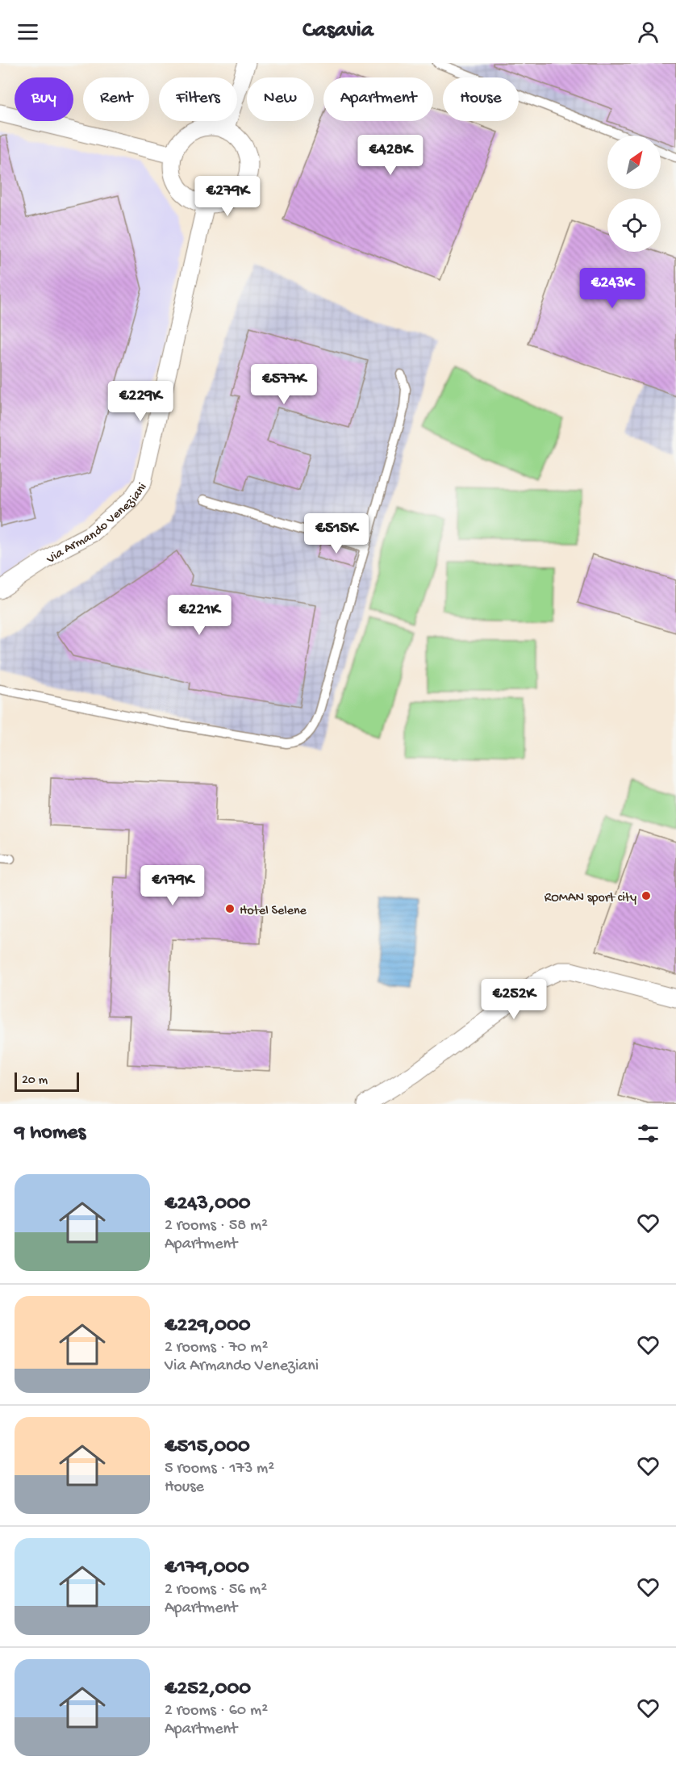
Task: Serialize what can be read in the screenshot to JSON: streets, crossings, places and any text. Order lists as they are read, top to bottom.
{
  "streets": {
    "street": ["Via Armando Veneziani"]
  },
  "places": ["ROMAN sport city", "Hotel Selene"],
  "scale_bar": "20 m",
  "north": "top right",
  "page": {
    "header": "Casavia",
    "chip": [
      "Buy",
      "Rent",
      "Filters",
      "New",
      "Apartment",
      "House"
    ],
    "price": [
      "€428K",
      "€279K",
      "€243K",
      "€577K",
      "€229K",
      "€515K",
      "€221K",
      "€179K",
      "€252K"
    ],
    "scale": "20 m",
    "heading": "9 homes",
    "list": [
      {
        "name": "€243,000",
        "note": "2 rooms · 58 m² · Apartment"
      },
      {
        "name": "€229,000",
        "note": "2 rooms · 70 m² · Via Armando Veneziani"
      },
      {
        "name": "€515,000",
        "note": "5 rooms · 173 m² · House"
      },
      {
        "name": "€179,000",
        "note": "2 rooms · 56 m² · Apartment"
      },
      {
        "name": "€252,000",
        "note": "2 rooms · 60 m² · Apartment"
      }
    ]
  }
}
